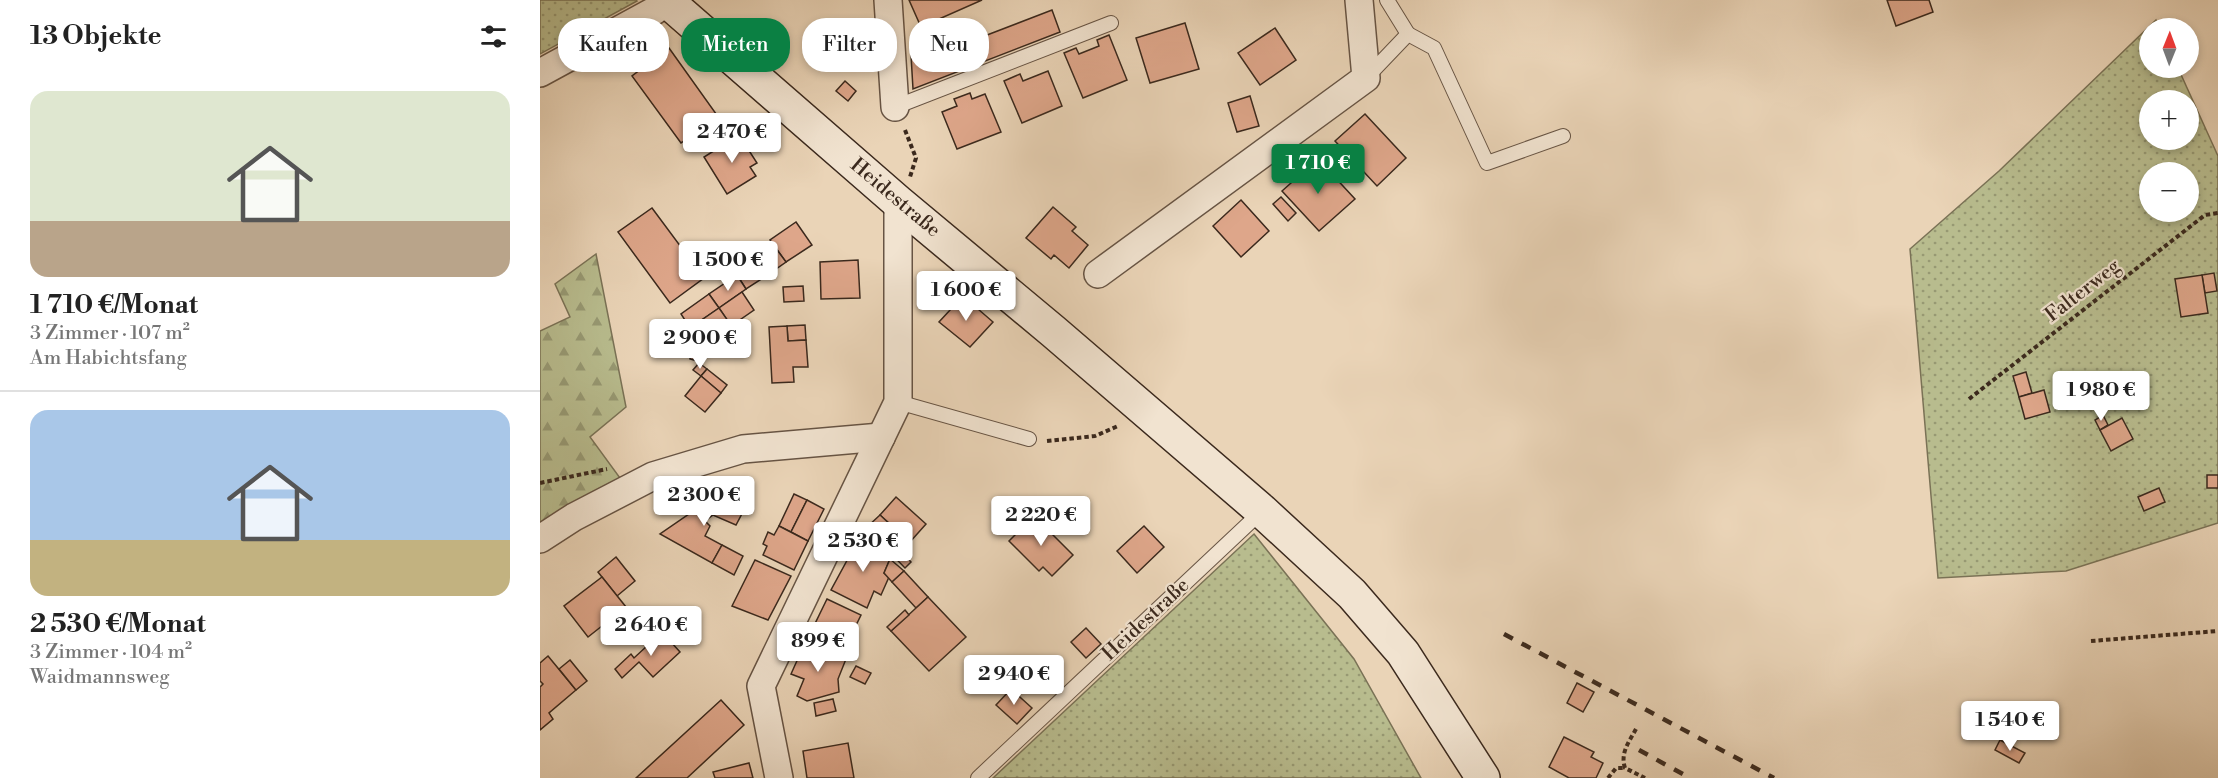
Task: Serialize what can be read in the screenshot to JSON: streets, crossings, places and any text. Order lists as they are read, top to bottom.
{
  "streets": {
    "main road": ["Heidestraße"],
    "path": ["Falterweg"]
  },
  "north": "top",
  "page": {
    "heading": "13 Objekte",
    "map_buttons": ["+", "−"],
    "chip": [
      "Kaufen",
      "Mieten",
      "Filter",
      "Neu"
    ],
    "list": [
      {
        "name": "1 710 €/Monat",
        "note": "3 Zimmer · 107 m² · Am Habichtsfang"
      },
      {
        "name": "2 530 €/Monat",
        "note": "3 Zimmer · 104 m² · Waidmannsweg"
      }
    ],
    "price": [
      "2 470 €",
      "1 710 €",
      "1 500 €",
      "1 600 €",
      "2 900 €",
      "1 980 €",
      "2 300 €",
      "2 220 €",
      "2 530 €",
      "2 640 €",
      "899 €",
      "2 940 €",
      "1 540 €"
    ]
  }
}
